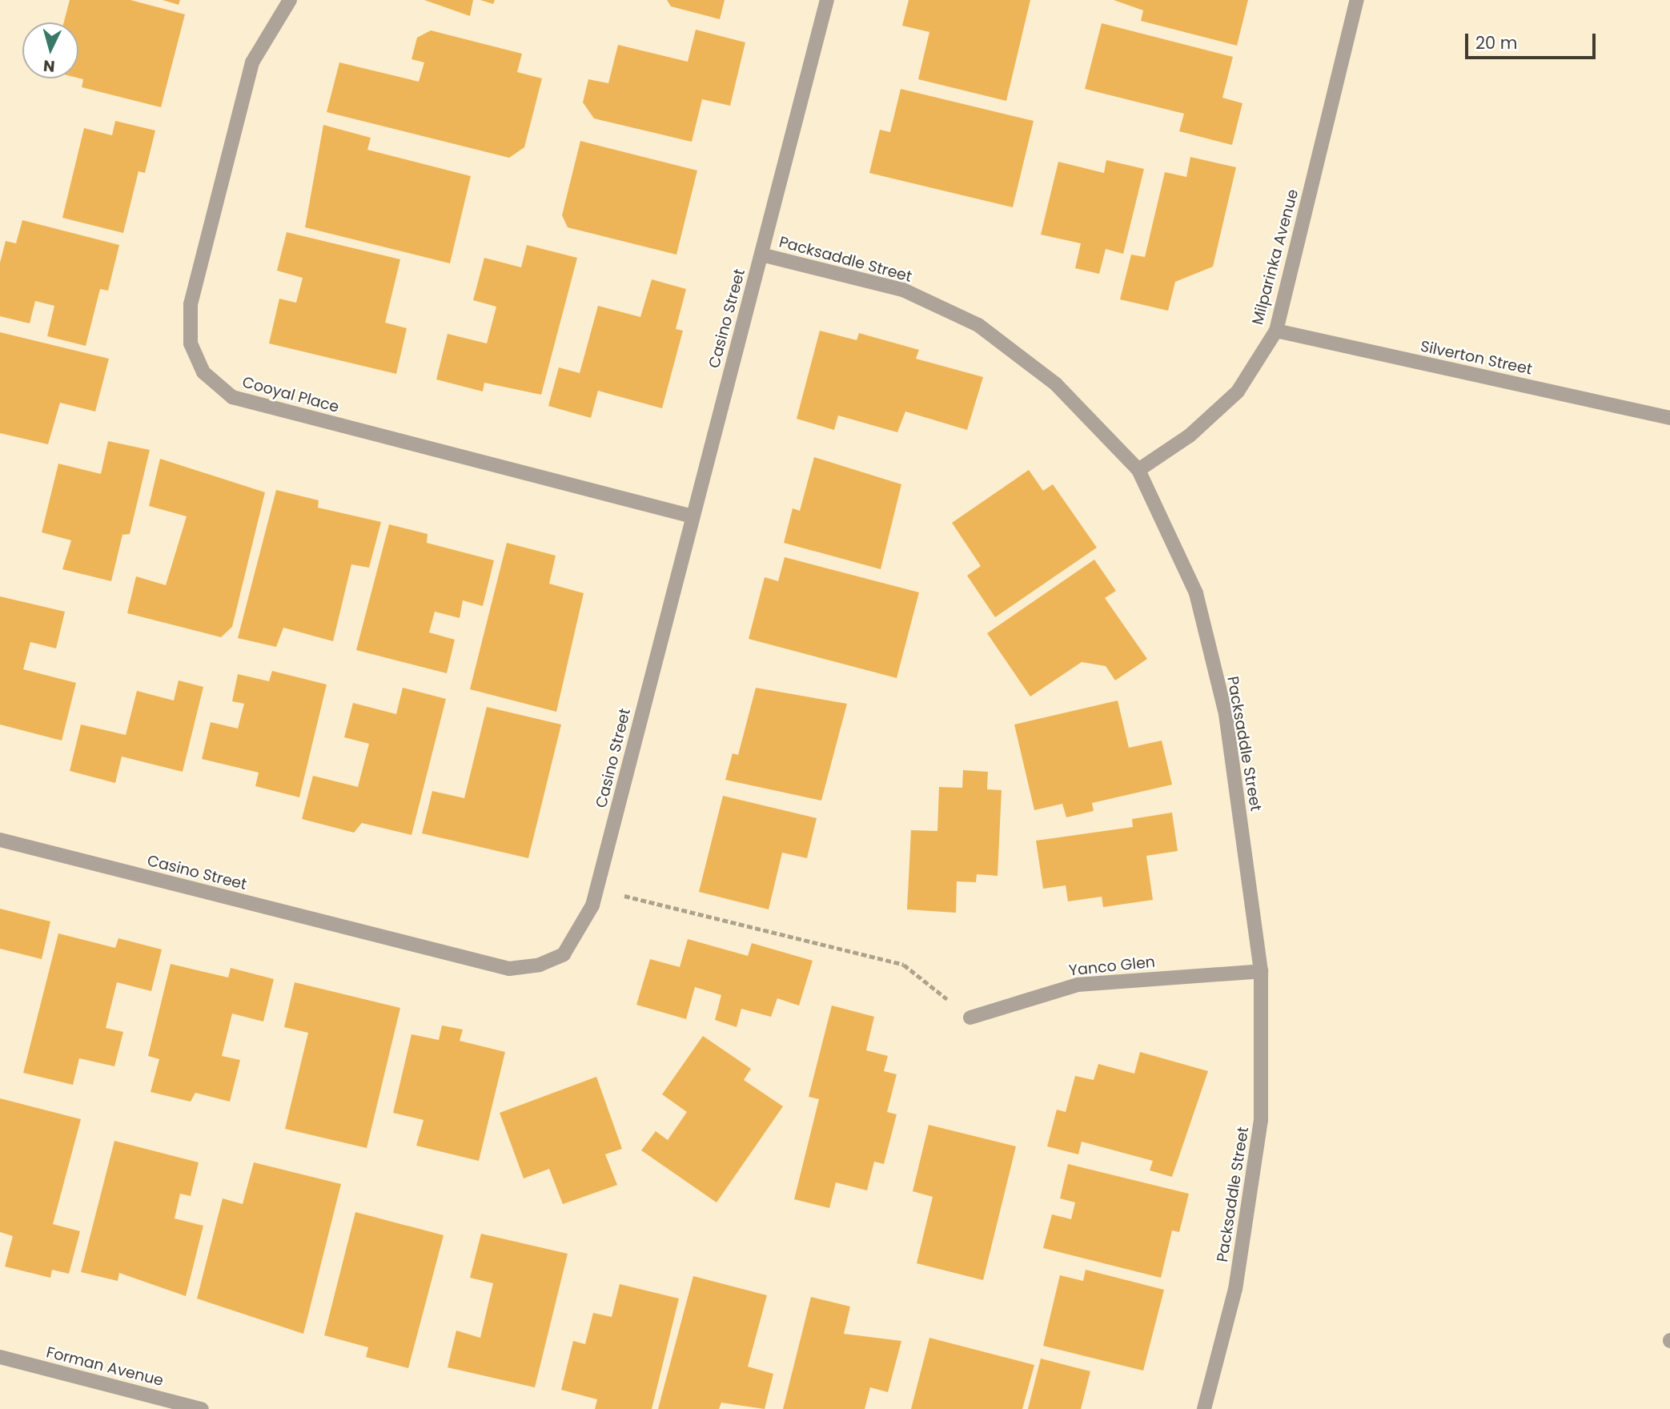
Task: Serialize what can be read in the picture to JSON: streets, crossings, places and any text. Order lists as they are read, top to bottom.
{
  "streets": {
    "street": [
      "Milparinka Avenue",
      "Packsaddle Street",
      "Casino Street",
      "Silverton Street",
      "Cooyal Place",
      "Yanco Glen",
      "Forman Avenue"
    ]
  },
  "crossings": [
    ["Milparinka Avenue", "Packsaddle Street"],
    ["Milparinka Avenue", "Silverton Street"],
    ["Packsaddle Street", "Casino Street"],
    ["Packsaddle Street", "Yanco Glen"],
    ["Casino Street", "Cooyal Place"]
  ],
  "scale_bar": "20 m",
  "north": "bottom"
}
